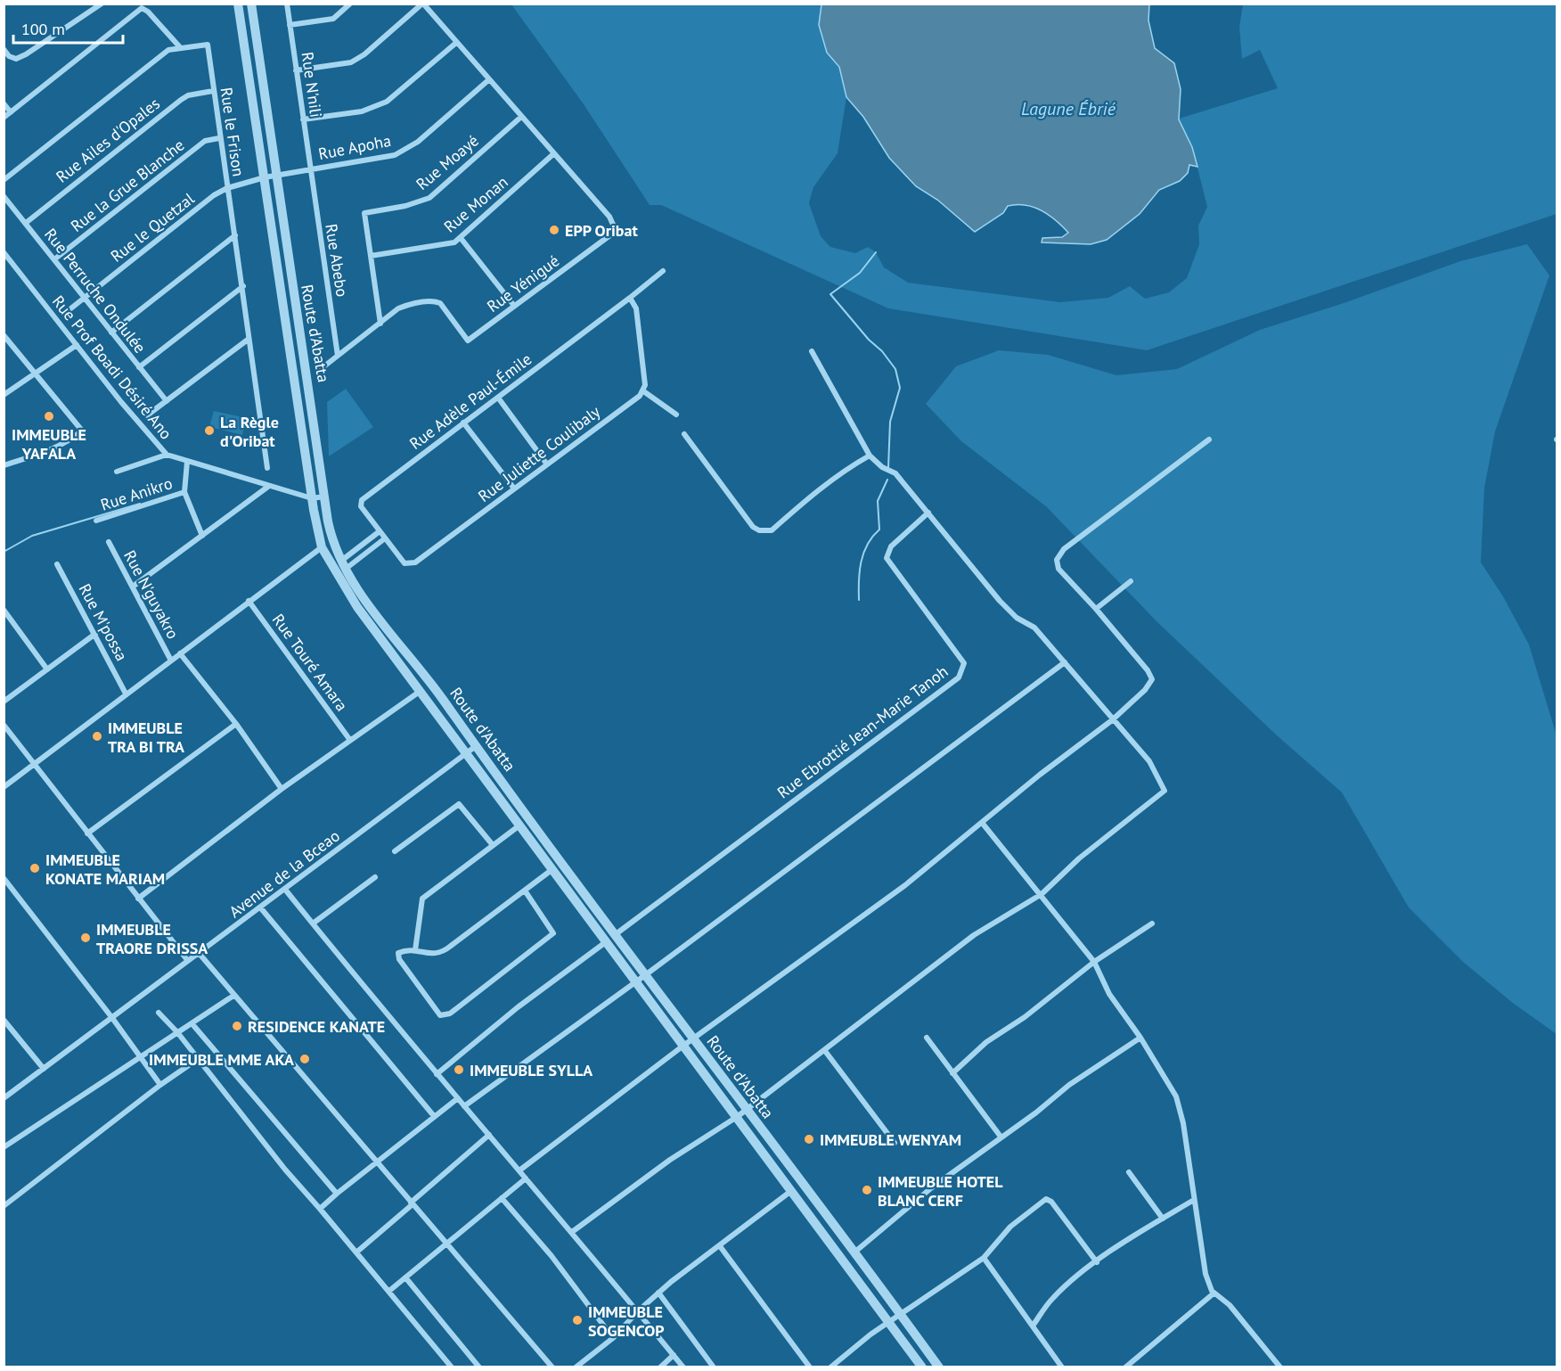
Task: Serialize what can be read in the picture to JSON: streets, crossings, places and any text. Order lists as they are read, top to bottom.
{
  "streets": {
    "street": [
      "Rue N'nili",
      "Rue le Frison",
      "Rue Ailes d'Opales",
      "Rue Apoha",
      "Rue Moayé",
      "Rue la Grue Blanche",
      "Rue Monan",
      "Rue le Quetzal",
      "Rue Abebo",
      "Rue Yénigué",
      "Rue Perruche Ondulée",
      "Route d'Abatta",
      "Rue Prof Boadi Désiré Ano",
      "Rue Adèle Paul-Émile",
      "Rue Juliette Coulibaly",
      "Rue Anikro",
      "Rue N'guyakro",
      "Rue M'possa",
      "Rue Touré Amara",
      "Rue Ebrottié Jean-Marie Tanoh",
      "Avenue de la Bceao"
    ]
  },
  "crossings": [
    ["Rue N'nili", "Rue Apoha"],
    ["Rue N'nili", "Rue Abebo"],
    ["Rue le Frison", "Rue Ailes d'Opales"],
    ["Rue le Frison", "Rue la Grue Blanche"],
    ["Rue le Frison", "Rue le Quetzal"],
    ["Rue Ailes d'Opales", "Rue Perruche Ondulée"],
    ["Rue Apoha", "Rue le Quetzal"],
    ["Rue Apoha", "Rue Abebo"],
    ["Rue Apoha", "Rue Yénigué"],
    ["Rue Apoha", "Route d'Abatta"],
    ["Rue Moayé", "Rue Monan"],
    ["Rue Moayé", "Rue Yénigué"],
    ["Rue la Grue Blanche", "Rue Perruche Ondulée"],
    ["Rue Monan", "Rue Yénigué"],
    ["Rue le Quetzal", "Rue Perruche Ondulée"],
    ["Rue le Quetzal", "Route d'Abatta"],
    ["Rue Abebo", "Rue Yénigué"],
    ["Route d'Abatta", "Rue Prof Boadi Désiré Ano"],
    ["Route d'Abatta", "Rue Ebrottié Jean-Marie Tanoh"],
    ["Route d'Abatta", "Avenue de la Bceao"],
    ["Rue Adèle Paul-Émile", "Rue Juliette Coulibaly"]
  ],
  "water": ["Lagune Ébrié"],
  "places": [
    "EPP Oribat",
    "IMMEUBLE YAFALA",
    "La Règle d'Oribat",
    "IMMEUBLE TRA BI TRA",
    "IMMEUBLE KONATE MARIAM",
    "IMMEUBLE TRAORE DRISSA",
    "RESIDENCE KANATE",
    "IMMEUBLE MME AKA",
    "IMMEUBLE SYLLA",
    "IMMEUBLE WENYAM",
    "IMMEUBLE HOTEL BLANC CERF",
    "IMMEUBLE SOGENCOP"
  ],
  "scale_bar": "100 m"
}
